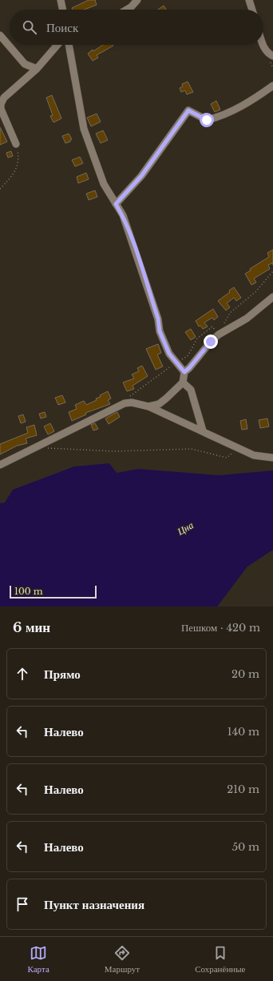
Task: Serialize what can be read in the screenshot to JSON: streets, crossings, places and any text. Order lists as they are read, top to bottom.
{
  "water": ["Цна"],
  "scale_bar": "100 m",
  "page": {
    "search": "Поиск",
    "scale": "100 m",
    "heading": ["6 мин", "Пешком · 420 m"],
    "list": [
      ["Прямо", "20 m"],
      ["Налево", "140 m"],
      ["Налево", "210 m"],
      ["Налево", "50 m"],
      "Пункт назначения"
    ],
    "nav": ["Карта", "Маршрут", "Сохранённые"]
  }
}
